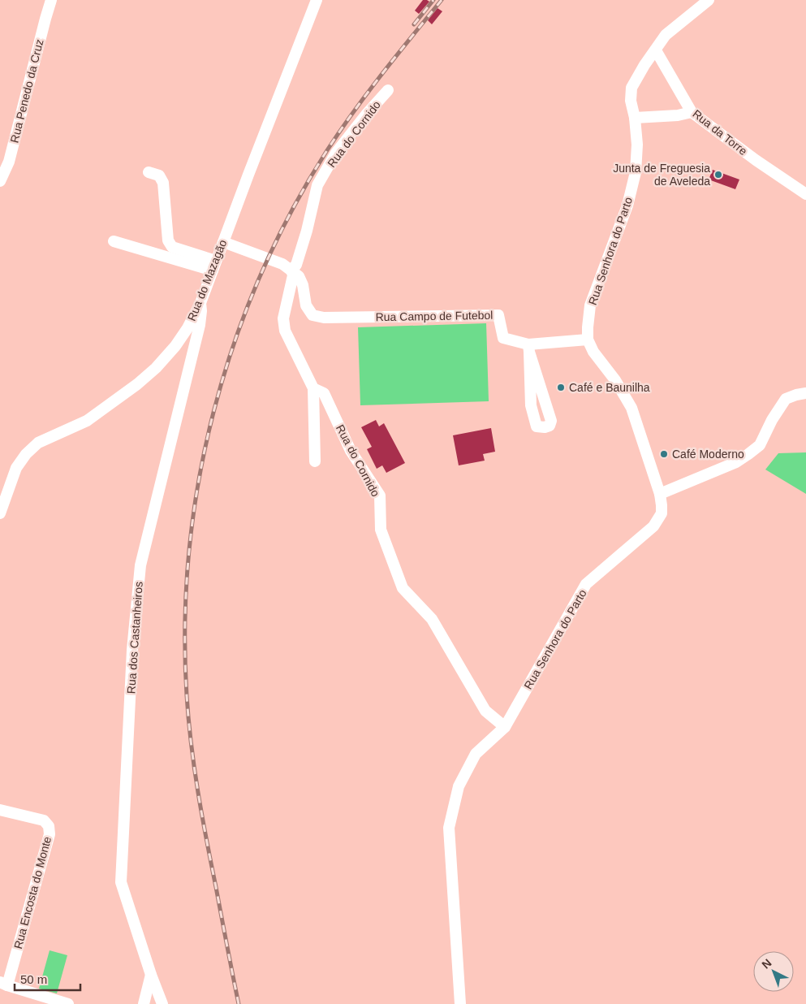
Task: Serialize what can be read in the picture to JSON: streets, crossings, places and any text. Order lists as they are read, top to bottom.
{
  "streets": {
    "street": [
      "Rua Penedo da Cruz",
      "Rua da Torre",
      "Rua do Cornido",
      "Rua Senhora do Parto",
      "Rua do Mazagão",
      "Rua Campo de Futebol",
      "Rua dos Castanheiros",
      "Rua Encosta do Monte"
    ]
  },
  "crossings": [
    ["Rua da Torre", "Rua Senhora do Parto"],
    ["Rua do Cornido", "Rua Senhora do Parto"],
    ["Rua do Cornido", "Rua Campo de Futebol"],
    ["Rua Senhora do Parto", "Rua Campo de Futebol"],
    ["Rua do Mazagão", "Rua dos Castanheiros"]
  ],
  "places": ["Junta de Freguesia de Aveleda", "Café e Baunilha", "Café Moderno"],
  "scale_bar": "50 m",
  "north": "top left"
}
